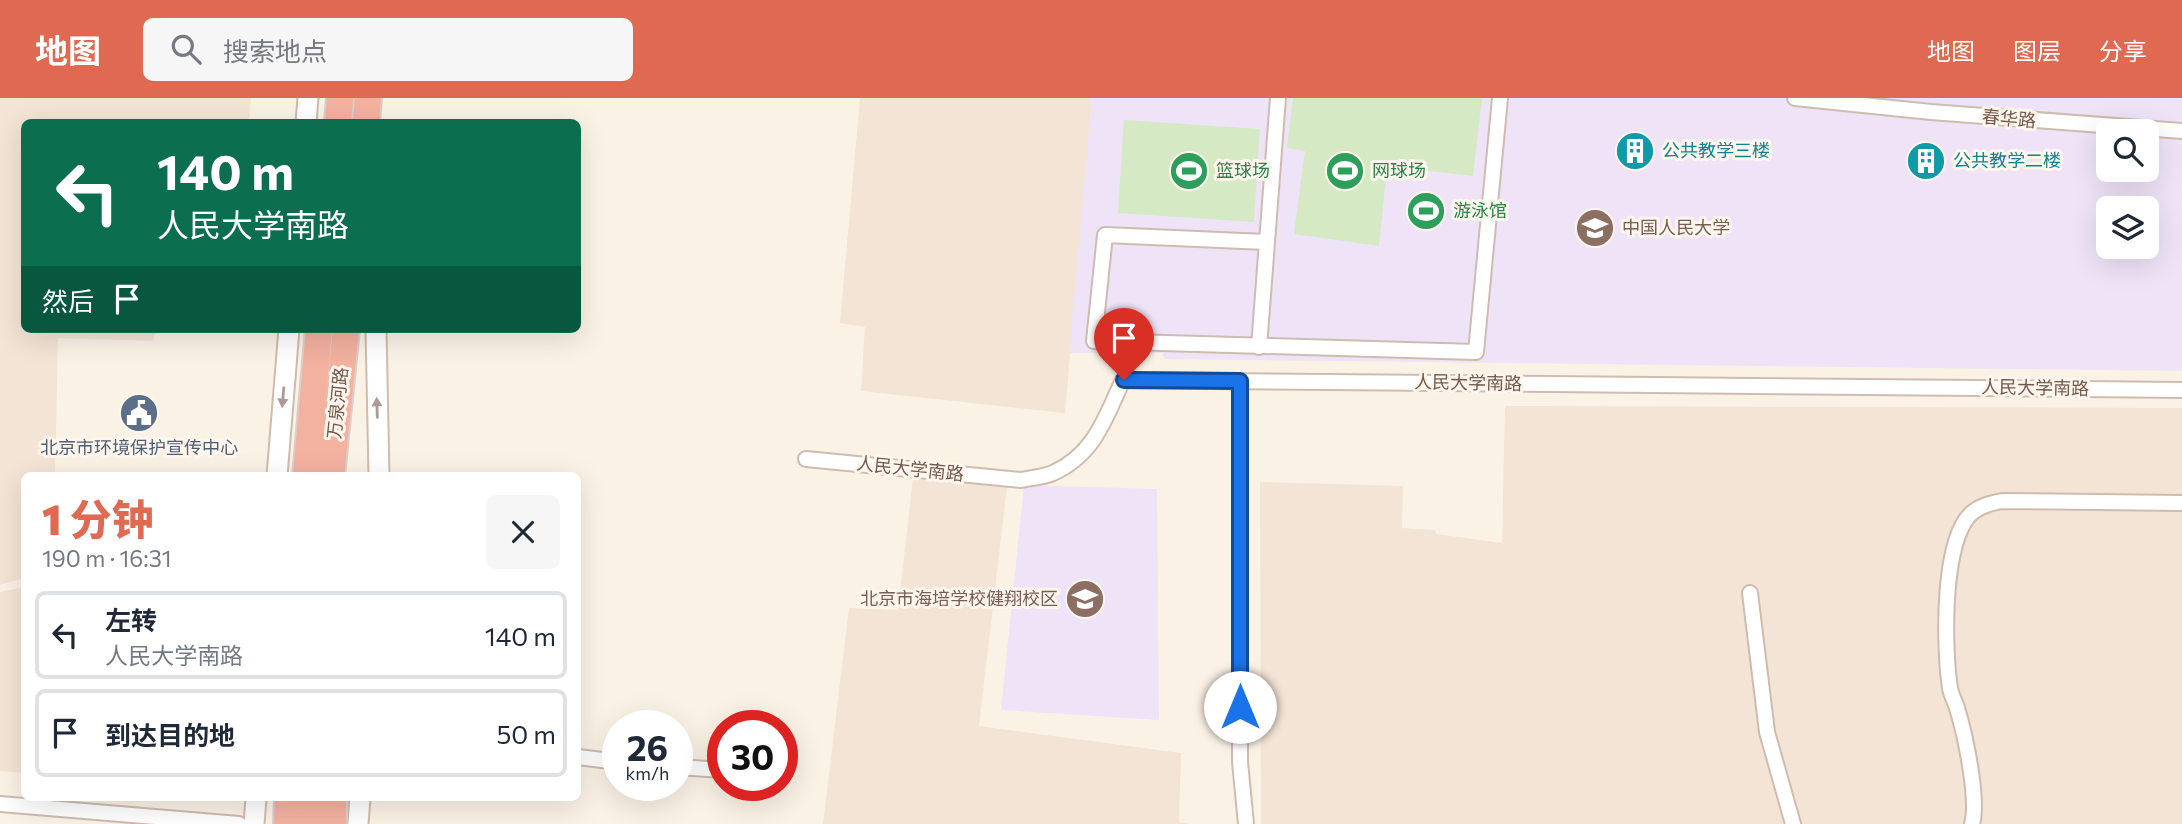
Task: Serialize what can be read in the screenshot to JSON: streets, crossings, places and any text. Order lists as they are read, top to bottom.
{
  "streets": {
    "highway": ["万泉河路"],
    "street": ["春华路", "人民大学南路"]
  },
  "places": {
    "building": ["公共教学三楼", "公共教学二楼"],
    "sports": ["篮球场", "网球场", "游泳馆"],
    "school or university": ["中国人民大学", "北京市海培学校健翔校区"],
    "public building": ["北京市环境保护宣传中心"]
  },
  "page": {
    "header": "地图",
    "search": "搜索地点",
    "nav": ["地图", "图层", "分享"],
    "turn": ["140 m", "人民大学南路"],
    "then": "然后",
    "heading": ["1 分钟", "190 m · 16:31"],
    "list": [
      {
        "name": "左转",
        "note": "人民大学南路",
        "value": "140 m"
      },
      {
        "name": "到达目的地",
        "value": "50 m"
      }
    ],
    "speed": "26 km/h",
    "limit": "30"
  }
}
